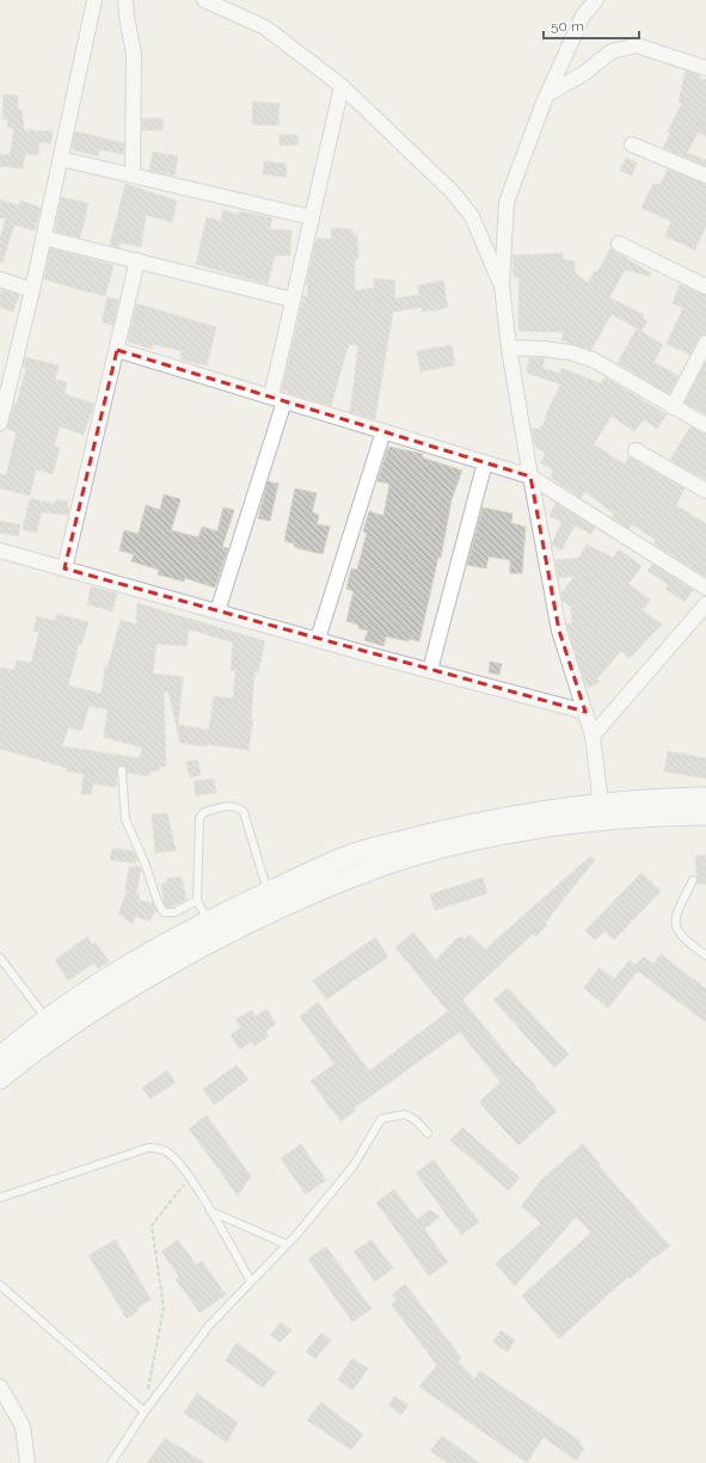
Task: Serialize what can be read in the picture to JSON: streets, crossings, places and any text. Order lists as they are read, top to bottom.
{
  "scale_bar": "50 m"
}
